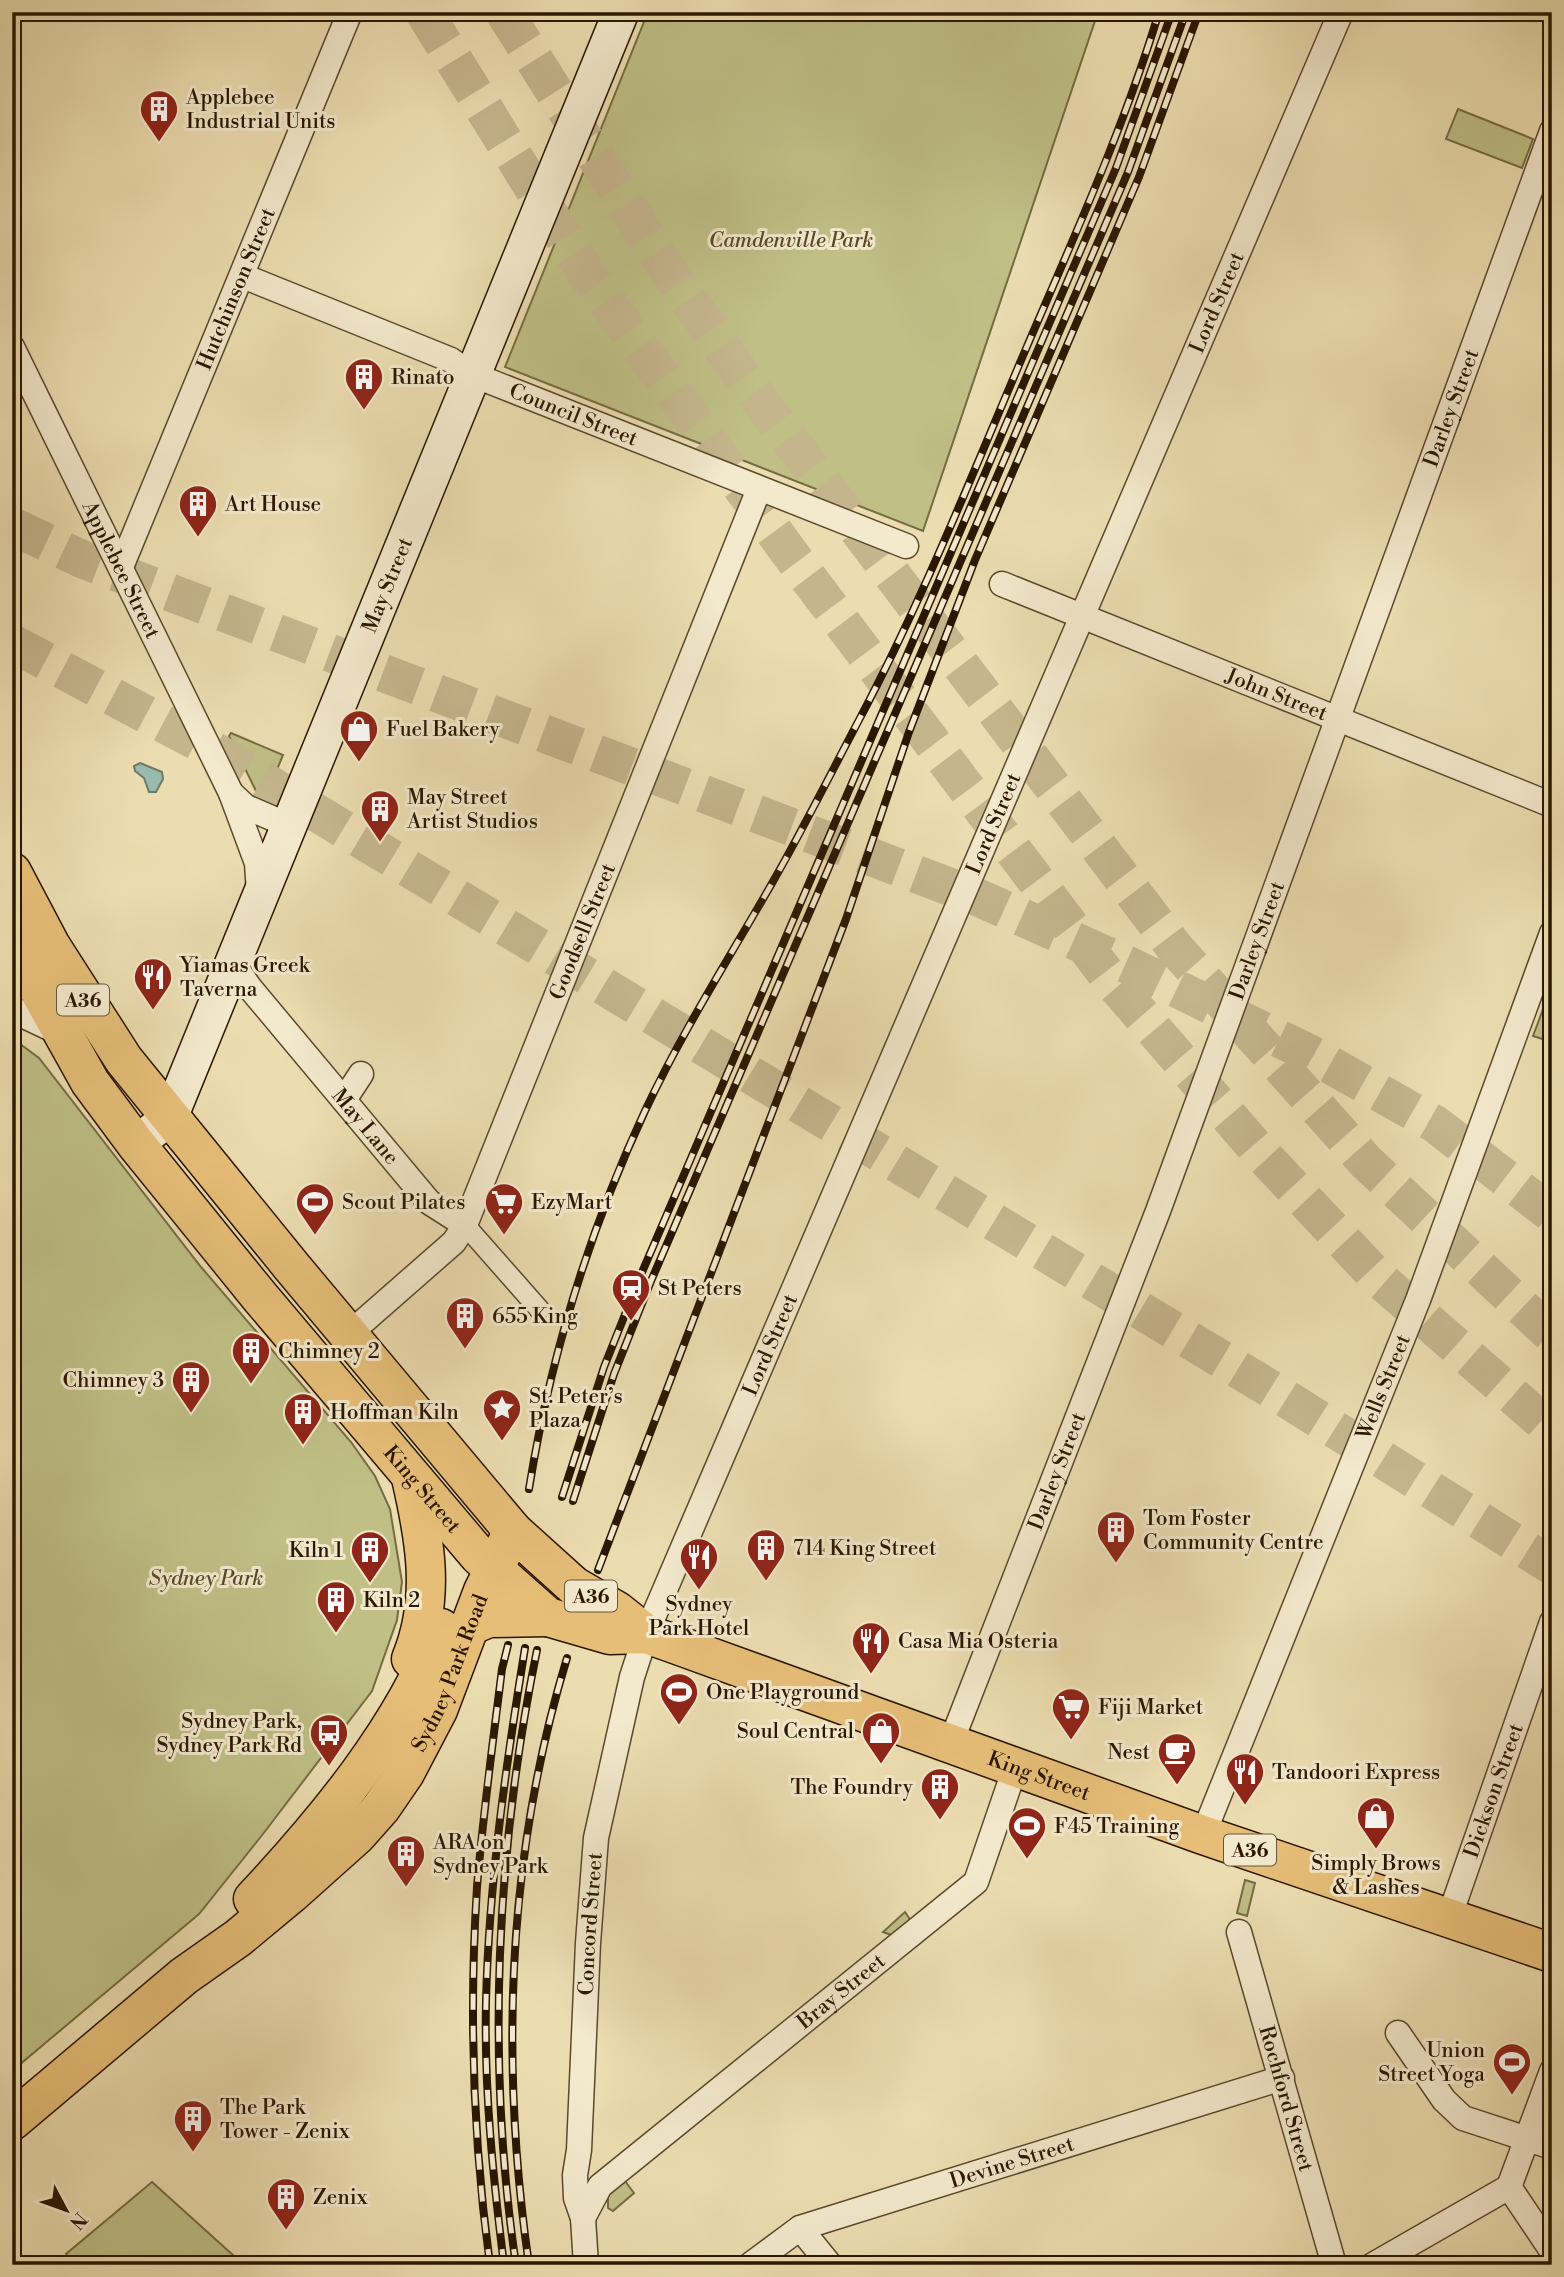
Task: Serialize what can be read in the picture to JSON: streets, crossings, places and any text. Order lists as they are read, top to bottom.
{
  "streets": {
    "main road": [
      "May Street",
      "A36",
      "King Street",
      "Sydney Park Road"
    ],
    "street": [
      "Hutchinson Street",
      "Lord Street",
      "Darley Street",
      "Council Street",
      "Applebee Street",
      "John Street",
      "Goodsell Street",
      "May Lane",
      "Wells Street",
      "Dickson Street",
      "Concord Street",
      "Bray Street",
      "Rochford Street",
      "Devine Street"
    ]
  },
  "crossings": [
    ["Hutchinson Street", "Council Street"],
    ["Hutchinson Street", "Applebee Street"],
    ["Lord Street", "John Street"],
    ["Lord Street", "King Street"],
    ["Lord Street", "Concord Street"],
    ["Darley Street", "John Street"],
    ["Darley Street", "King Street"],
    ["Council Street", "May Street"],
    ["Council Street", "Goodsell Street"],
    ["Applebee Street", "May Street"],
    ["May Street", "A36"],
    ["May Street", "May Lane"],
    ["May Street", "King Street"],
    ["Goodsell Street", "May Lane"],
    ["Goodsell Street", "King Street"],
    ["A36", "King Street"],
    ["Wells Street", "King Street"],
    ["King Street", "Sydney Park Road"],
    ["King Street", "Dickson Street"],
    ["King Street", "Concord Street"],
    ["King Street", "Bray Street"],
    ["Concord Street", "Bray Street"],
    ["Rochford Street", "Devine Street"]
  ],
  "parks": ["Camdenville Park", "Sydney Park"],
  "places": {
    "building": [
      "Applebee Industrial Units",
      "Rinato",
      "Art House",
      "May Street Artist Studios",
      "655 King",
      "Chimney 2",
      "Chimney 3",
      "Hoffman Kiln",
      "Tom Foster Community Centre",
      "714 King Street",
      "Kiln 1",
      "Kiln 2",
      "The Foundry",
      "ARA on Sydney Park",
      "The Park Tower - Zenix",
      "Zenix"
    ],
    "shop": ["Fuel Bakery", "Soul Central", "Simply Brows & Lashes"],
    "restaurant": [
      "Yiamas Greek Taverna",
      "Sydney Park Hotel",
      "Casa Mia Osteria",
      "Tandoori Express"
    ],
    "sports": [
      "Scout Pilates",
      "One Playground",
      "F45 Training",
      "Union Street Yoga"
    ],
    "supermarket": ["EzyMart", "Fiji Market"],
    "station": ["St Peters"],
    "place": ["St. Peter’s Plaza"],
    "bus stop": ["Sydney Park, Sydney Park Rd"],
    "cafe": ["Nest"]
  },
  "north": "bottom right"
}
